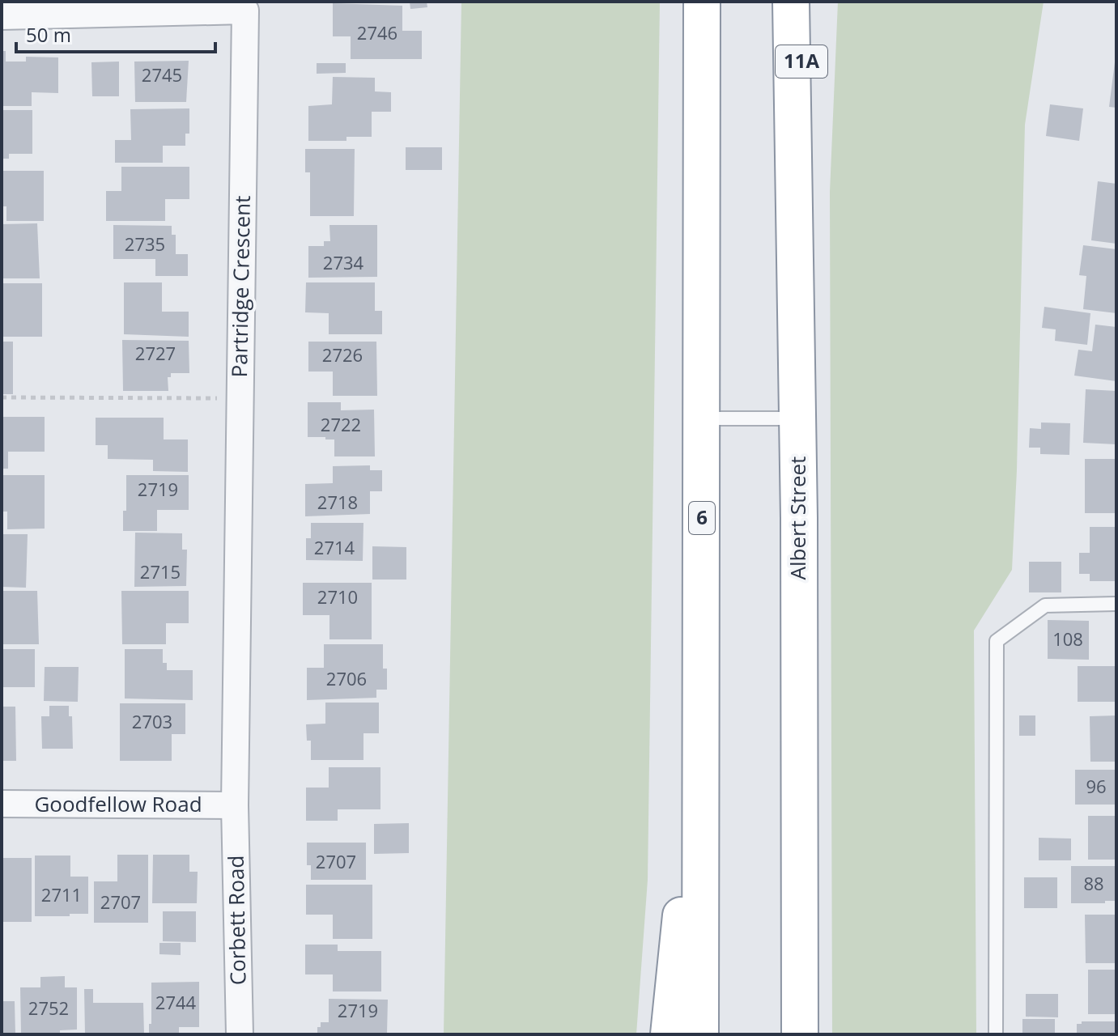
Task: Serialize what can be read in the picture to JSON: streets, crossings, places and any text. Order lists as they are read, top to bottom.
{
  "streets": {
    "highway": ["11A", "6", "Albert Street"],
    "street": ["Partridge Crescent", "Goodfellow Road", "Corbett Road"]
  },
  "crossings": [
    ["11A", "Albert Street"],
    ["Partridge Crescent", "Goodfellow Road"],
    ["Partridge Crescent", "Corbett Road"],
    ["Goodfellow Road", "Corbett Road"]
  ],
  "house_numbers": [
    "2746",
    "2745",
    "2735",
    "2734",
    "2727",
    "2726",
    "2722",
    "2719",
    "2718",
    "2714",
    "2715",
    "2710",
    "108",
    "2706",
    "2703",
    "96",
    "2707",
    "88",
    "2711",
    "2707",
    "2744",
    "2752",
    "2719"
  ],
  "scale_bar": "50 m"
}
